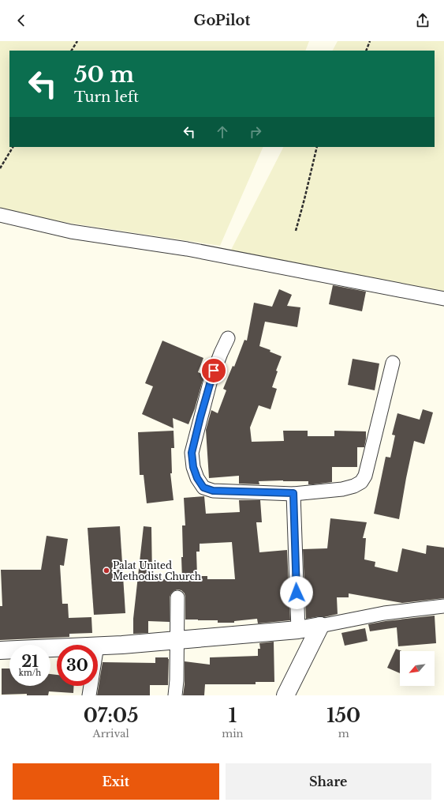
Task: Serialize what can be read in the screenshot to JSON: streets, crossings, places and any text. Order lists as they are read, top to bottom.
{
  "places": ["Palat United Methodist Church"],
  "north": "bottom left",
  "page": {
    "header": "GoPilot",
    "turn": ["50 m", "Turn left"],
    "speed": "21 km/h",
    "limit": "30",
    "eta": [
      "07:05",
      "Arrival",
      "1",
      "min",
      "150",
      "m"
    ],
    "buttons": ["Exit", "Share"]
  }
}
